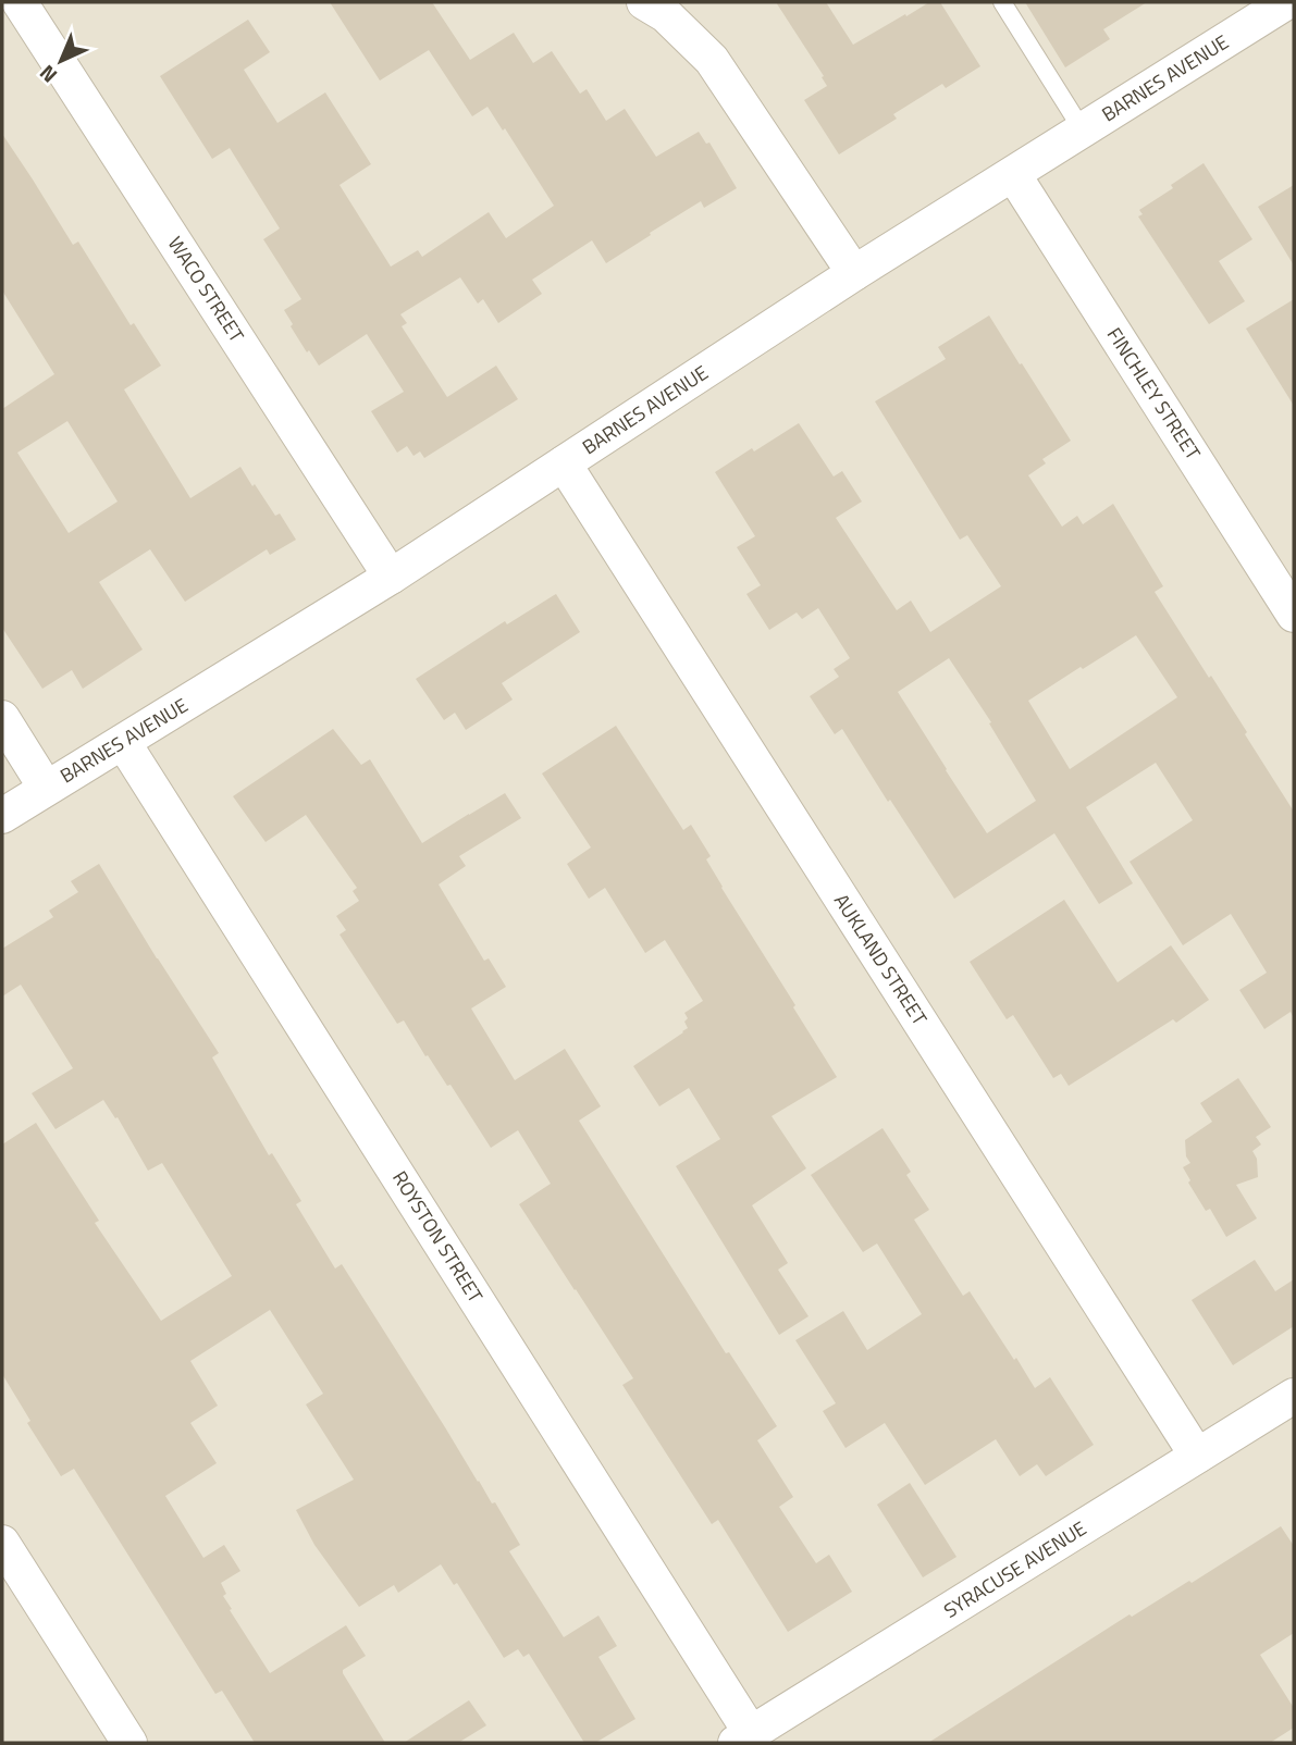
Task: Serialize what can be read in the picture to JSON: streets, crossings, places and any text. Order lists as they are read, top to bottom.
{
  "streets": {
    "street": [
      "BARNES AVENUE",
      "WACO STREET",
      "FINCHLEY STREET",
      "AUKLAND STREET",
      "ROYSTON STREET",
      "SYRACUSE AVENUE"
    ]
  },
  "crossings": [
    ["BARNES AVENUE", "WACO STREET"],
    ["BARNES AVENUE", "FINCHLEY STREET"],
    ["BARNES AVENUE", "AUKLAND STREET"],
    ["BARNES AVENUE", "ROYSTON STREET"],
    ["AUKLAND STREET", "SYRACUSE AVENUE"],
    ["ROYSTON STREET", "SYRACUSE AVENUE"]
  ],
  "north": "bottom left"
}
